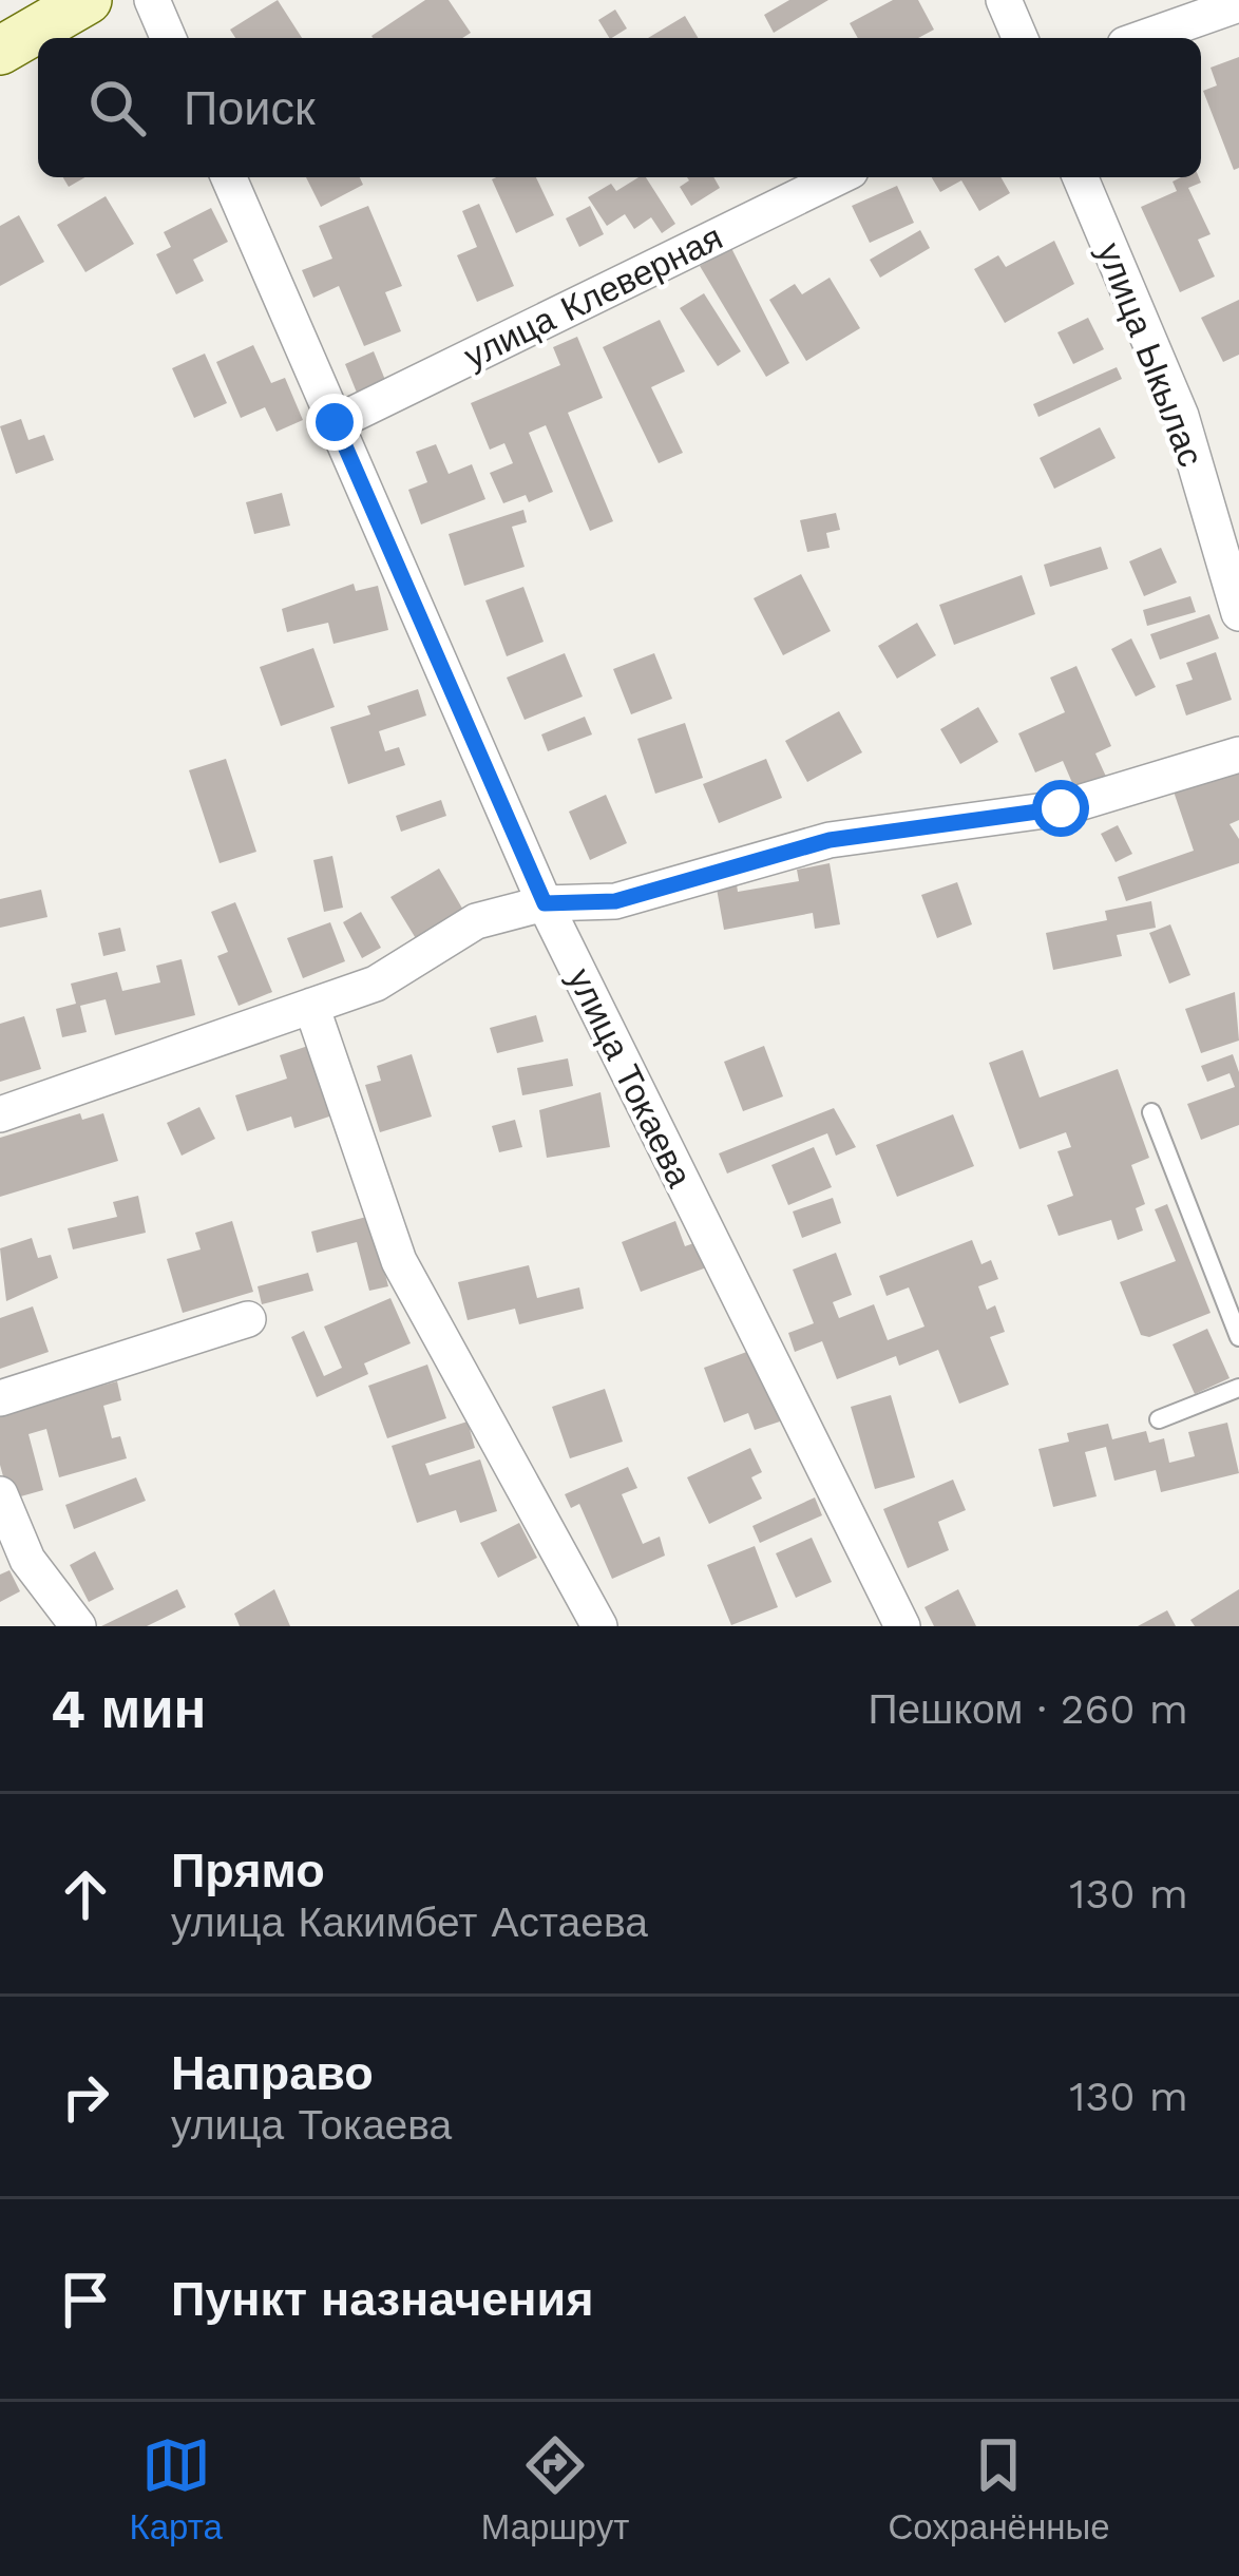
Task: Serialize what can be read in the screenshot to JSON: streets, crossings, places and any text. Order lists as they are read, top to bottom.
{
  "streets": {
    "street": ["улица Клеверная", "улица Ыкылас", "улица Токаева"]
  },
  "crossings": [
    ["улица Клеверная", "улица Токаева"]
  ],
  "page": {
    "search": "Поиск",
    "heading": ["4 мин", "Пешком · 260 m"],
    "list": [
      ["Прямо", "улица Какимбет Астаева", "130 m"],
      ["Направо", "улица Токаева", "130 m"],
      "Пункт назначения"
    ],
    "nav": ["Карта", "Маршрут", "Сохранённые"]
  }
}
